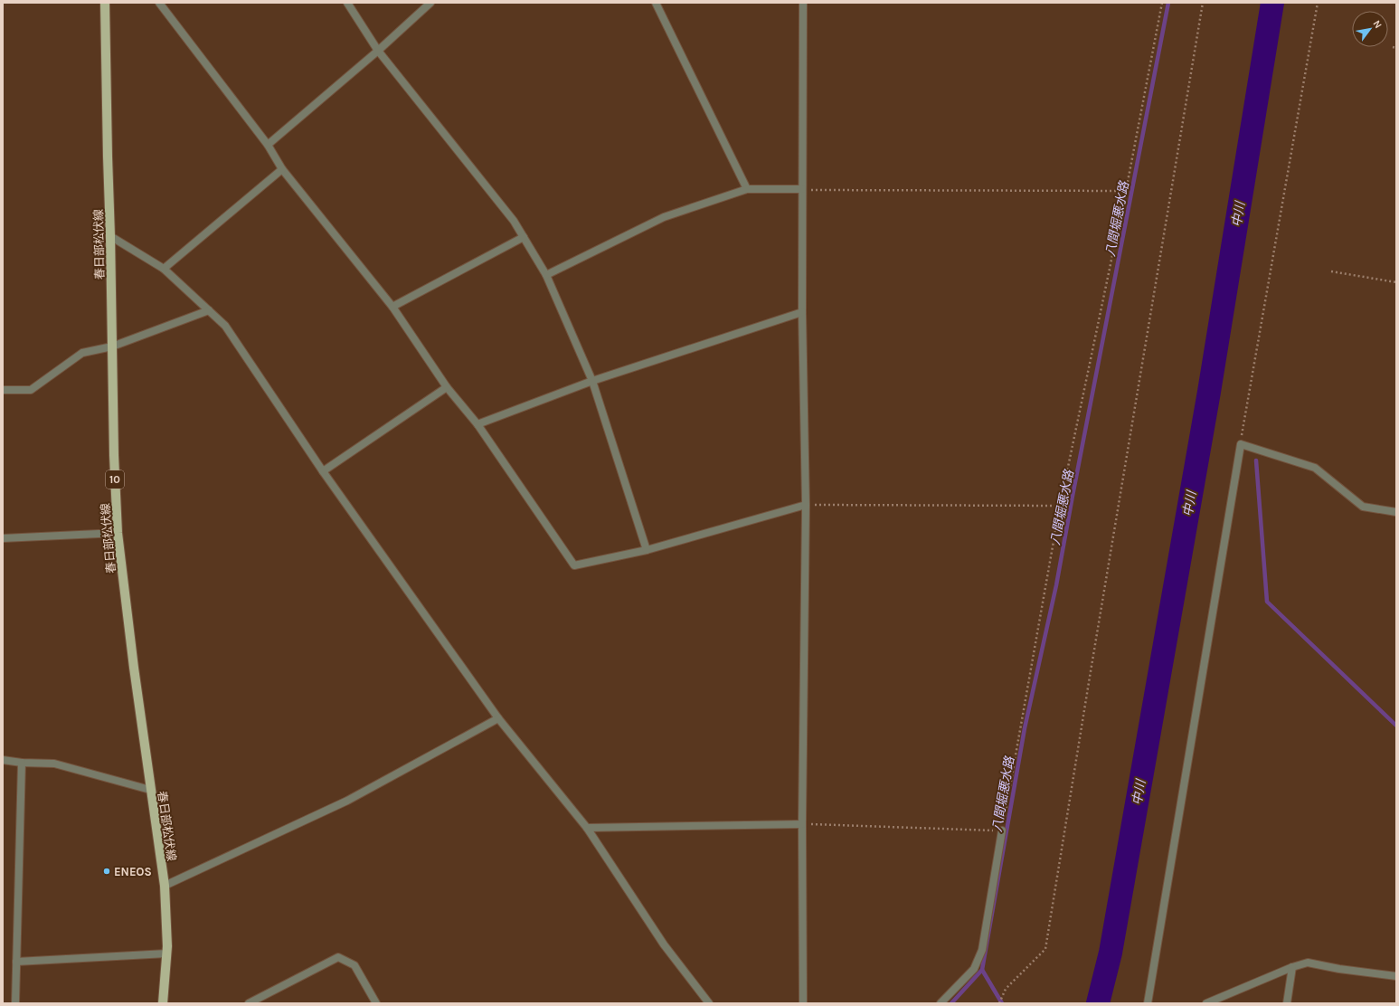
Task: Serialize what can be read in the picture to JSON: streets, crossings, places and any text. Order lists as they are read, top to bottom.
{
  "streets": {
    "main road": ["春日部松伏線", "10"]
  },
  "water": ["中川", "八間堀悪水路"],
  "places": ["ENEOS"],
  "north": "top right"
}
